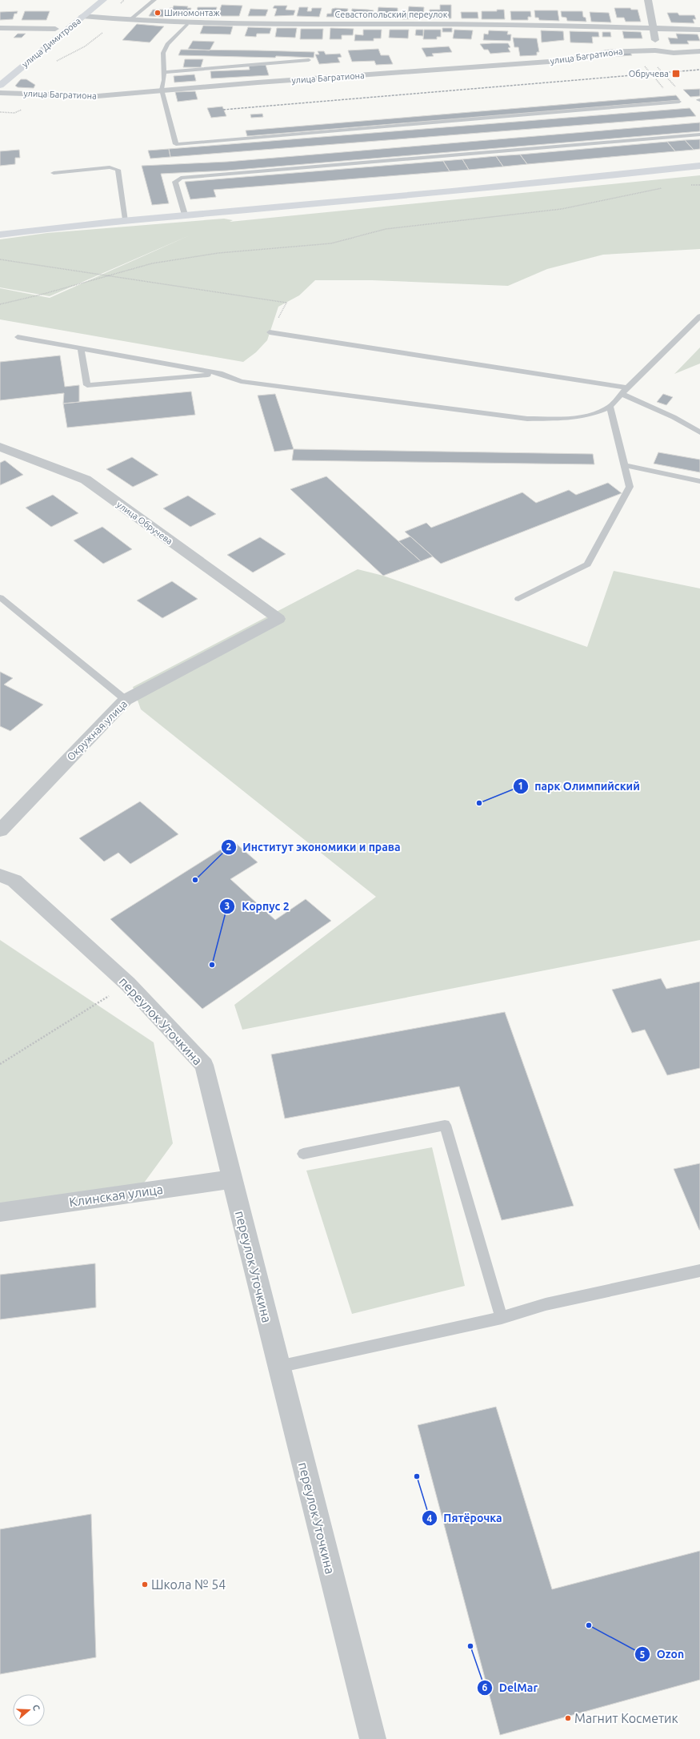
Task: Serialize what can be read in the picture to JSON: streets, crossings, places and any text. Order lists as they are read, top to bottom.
{
  "streets": {
    "street": [
      "Севастопольский переулок",
      "улица Димитрова",
      "улица Багратиона",
      "улица Обручева",
      "Окружная улица",
      "переулок Уточкина",
      "Клинская улица"
    ]
  },
  "crossings": [
    ["Севастопольский переулок", "улица Димитрова"],
    ["улица Обручева", "Окружная улица"],
    ["переулок Уточкина", "Клинская улица"]
  ],
  "places": {
    "other": [
      "Шиномонтаж",
      "парк Олимпийский",
      "Институт экономики и права",
      "Корпус 2",
      "Пятёрочка",
      "Школа № 54",
      "Ozon",
      "DelMar",
      "Магнит Косметик"
    ],
    "transit": ["Обручева"]
  },
  "north": "right"
}
